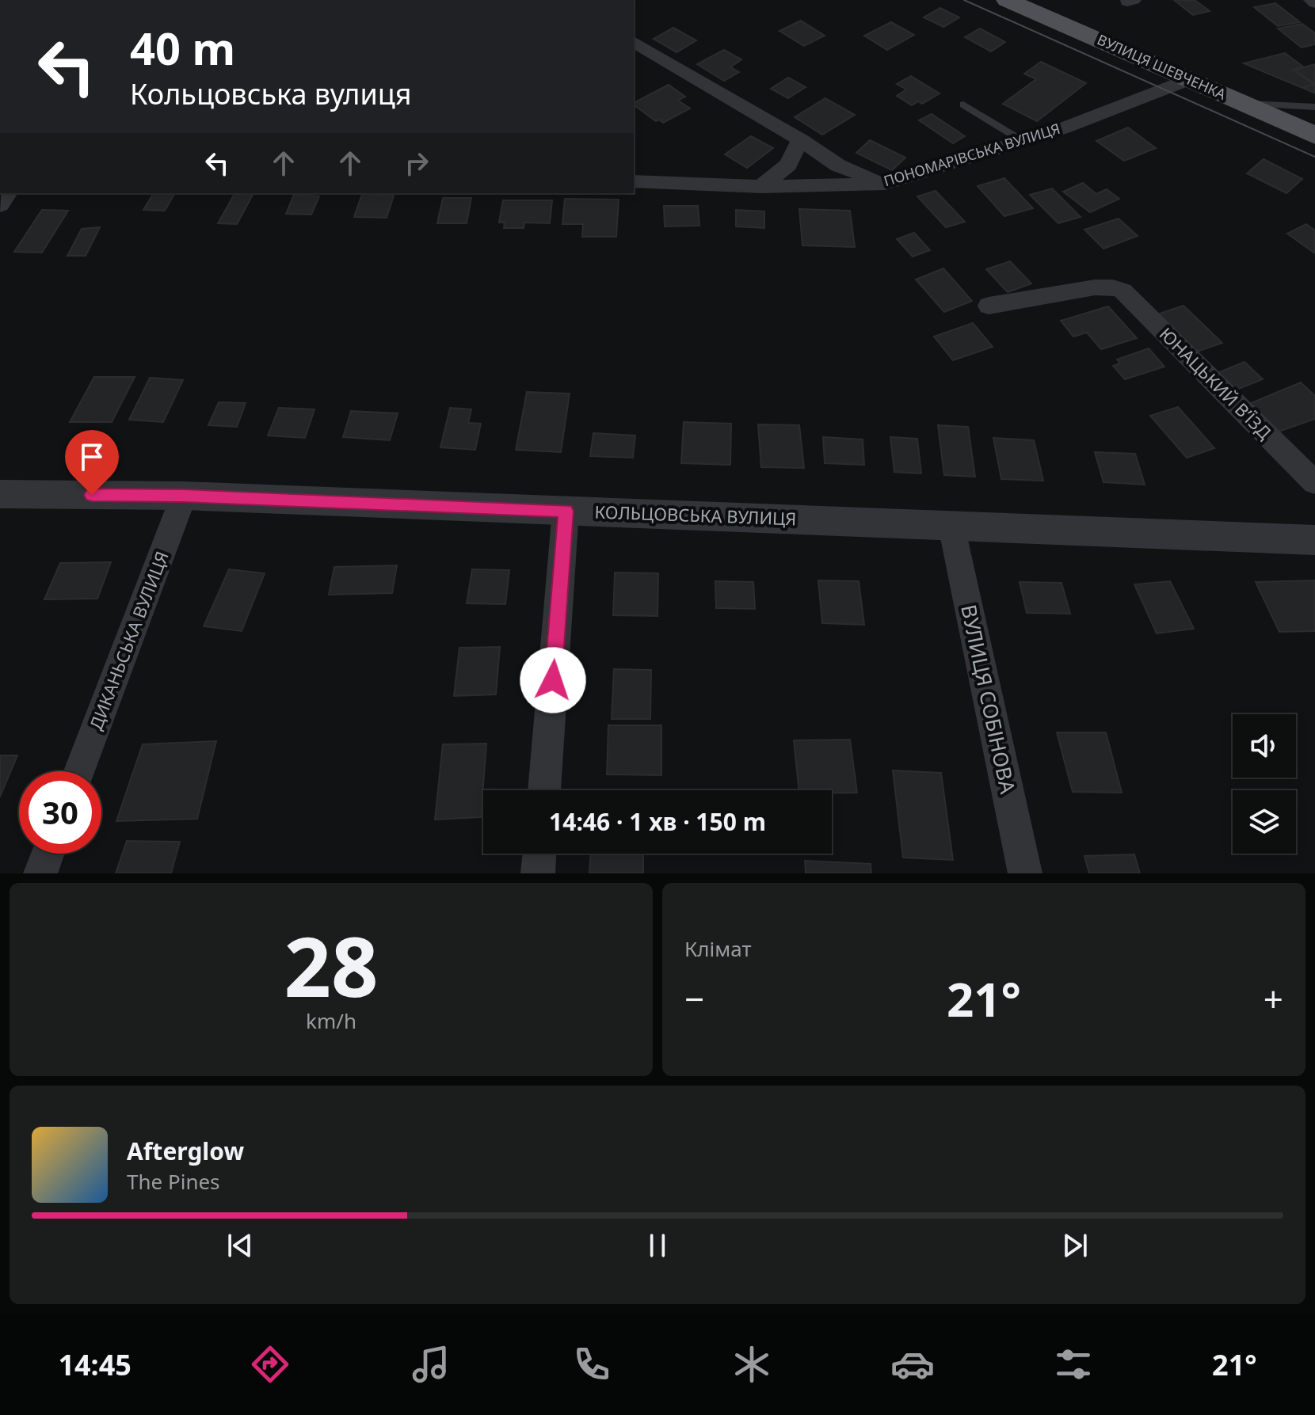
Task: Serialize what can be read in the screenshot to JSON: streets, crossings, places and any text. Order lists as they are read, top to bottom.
{
  "streets": {
    "main road": ["ВУЛИЦЯ ШЕВЧЕНКА"],
    "street": [
      "ПОНОМАРІВСЬКА ВУЛИЦЯ",
      "ЮНАЦЬКИЙ В’ЇЗД",
      "КОЛЬЦОВСЬКА ВУЛИЦЯ",
      "ДИКАНЬСЬКА ВУЛИЦЯ",
      "ВУЛИЦЯ СОБІНОВА"
    ]
  },
  "crossings": [
    ["ВУЛИЦЯ ШЕВЧЕНКА", "ПОНОМАРІВСЬКА ВУЛИЦЯ"],
    ["КОЛЬЦОВСЬКА ВУЛИЦЯ", "ДИКАНЬСЬКА ВУЛИЦЯ"],
    ["КОЛЬЦОВСЬКА ВУЛИЦЯ", "ВУЛИЦЯ СОБІНОВА"]
  ],
  "page": {
    "turn": ["40 m", "Кольцовська вулиця"],
    "limit": "30",
    "trip": "14:46 · 1 хв · 150 m",
    "tile": [
      ["28", "km/h"],
      "Клімат"
    ],
    "heat": ["−", "21°", "+"],
    "song": ["Afterglow", "The Pines"],
    "tabs": ["14:45", "21°"]
  }
}
